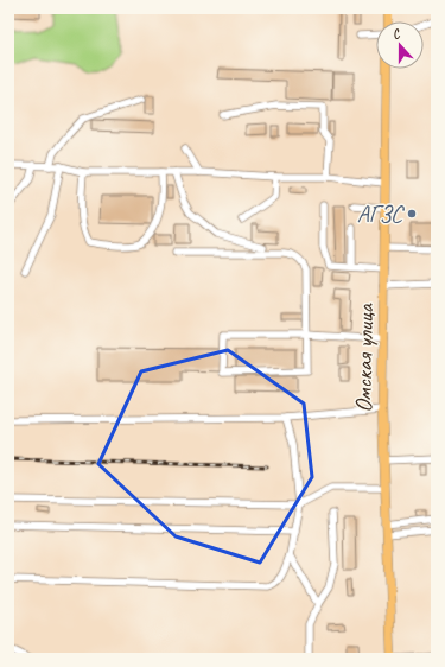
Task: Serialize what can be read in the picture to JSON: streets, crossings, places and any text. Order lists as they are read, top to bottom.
{
  "streets": {
    "main road": ["Омская улица"]
  },
  "places": ["АГЗС"],
  "north": "top"
}
